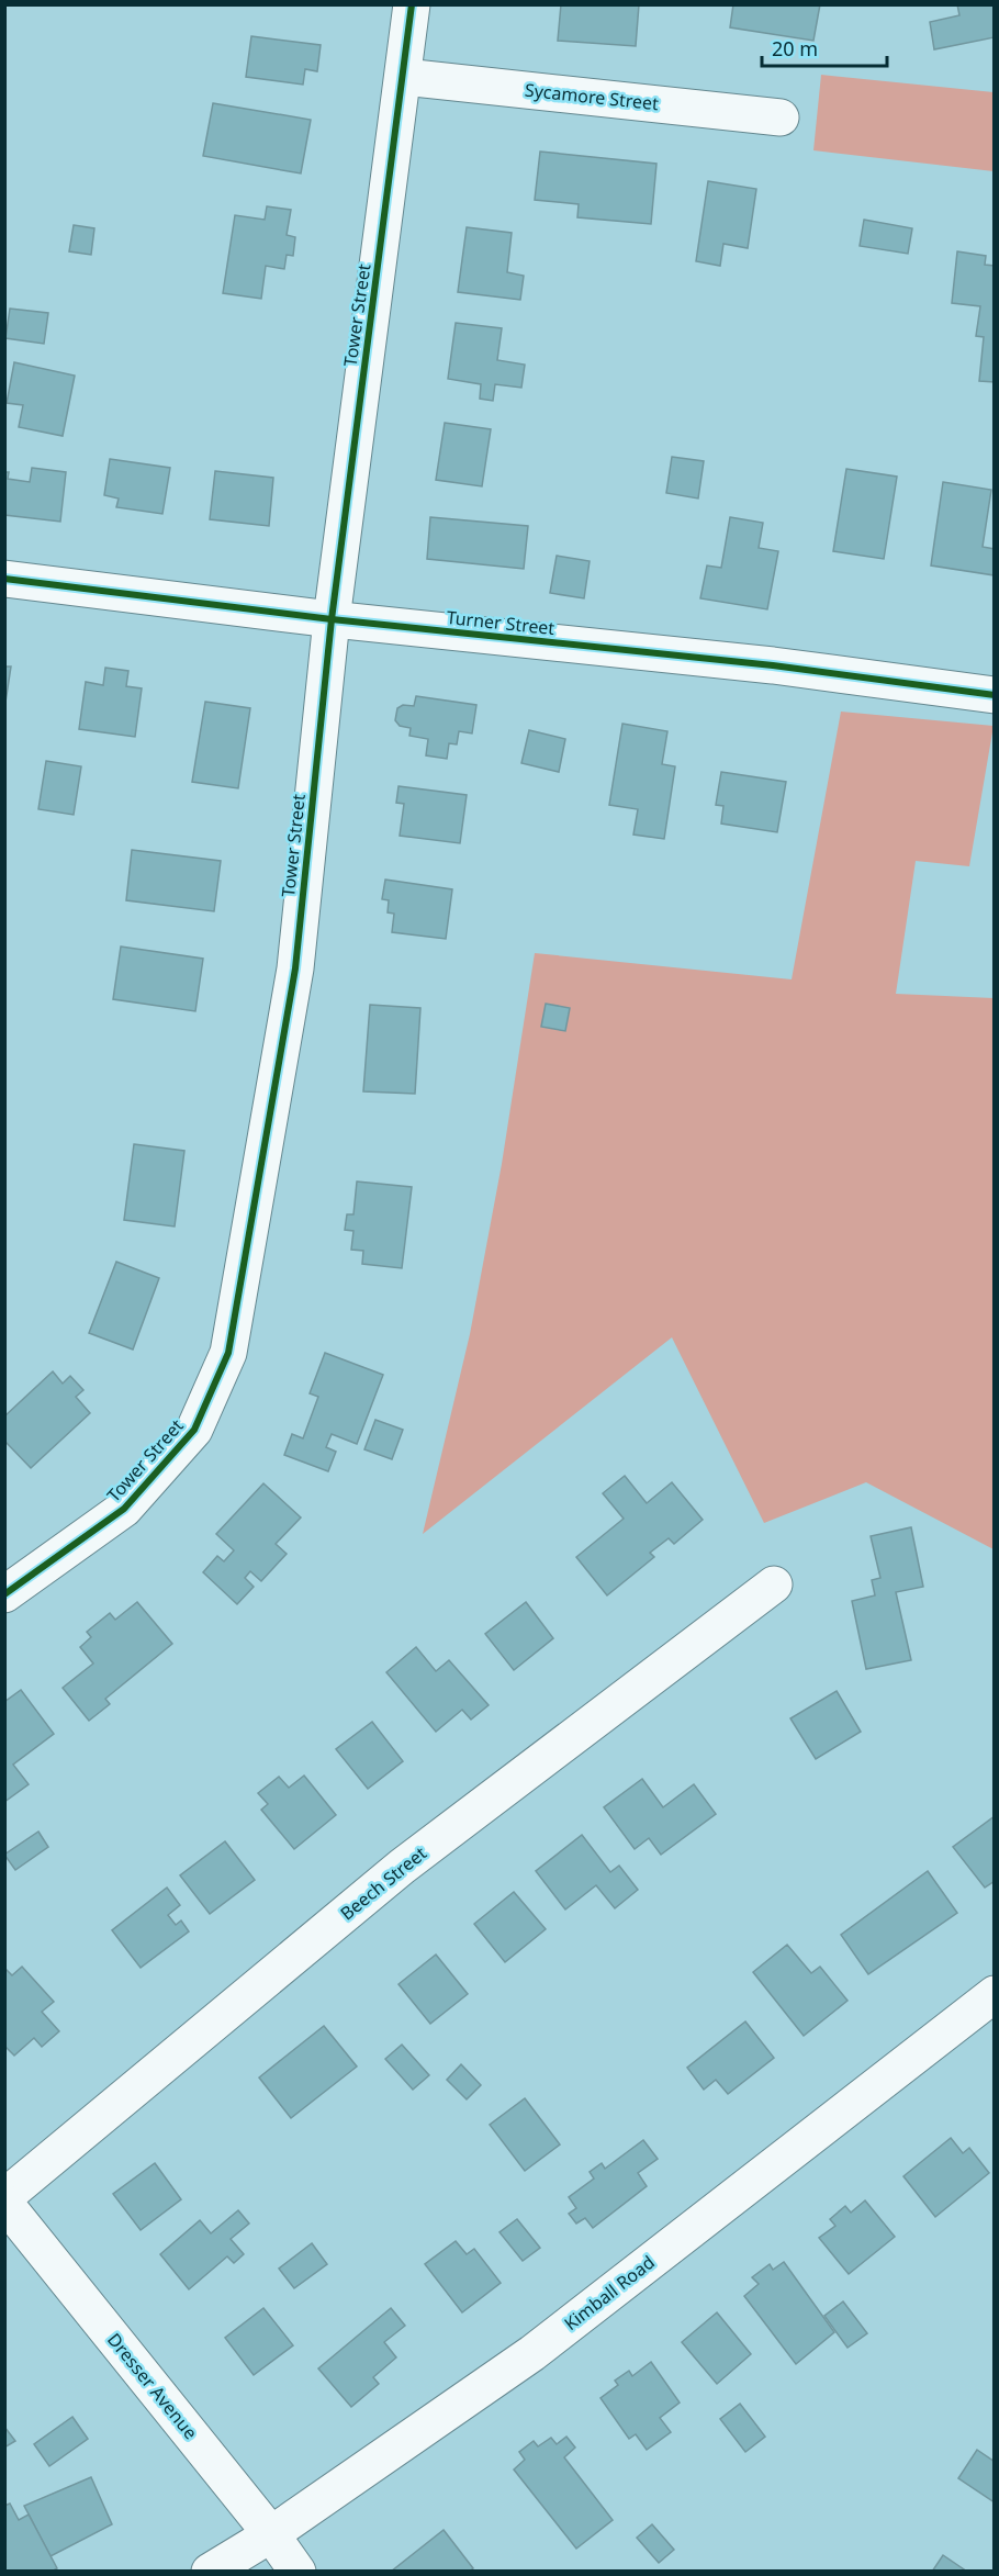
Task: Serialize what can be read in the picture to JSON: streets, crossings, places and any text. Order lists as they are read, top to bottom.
{
  "streets": {
    "street": [
      "Sycamore Street",
      "Tower Street",
      "Turner Street",
      "Beech Street",
      "Kimball Road",
      "Dresser Avenue"
    ]
  },
  "crossings": [
    ["Sycamore Street", "Tower Street"],
    ["Tower Street", "Turner Street"],
    ["Beech Street", "Dresser Avenue"],
    ["Kimball Road", "Dresser Avenue"]
  ],
  "scale_bar": "20 m"
}
